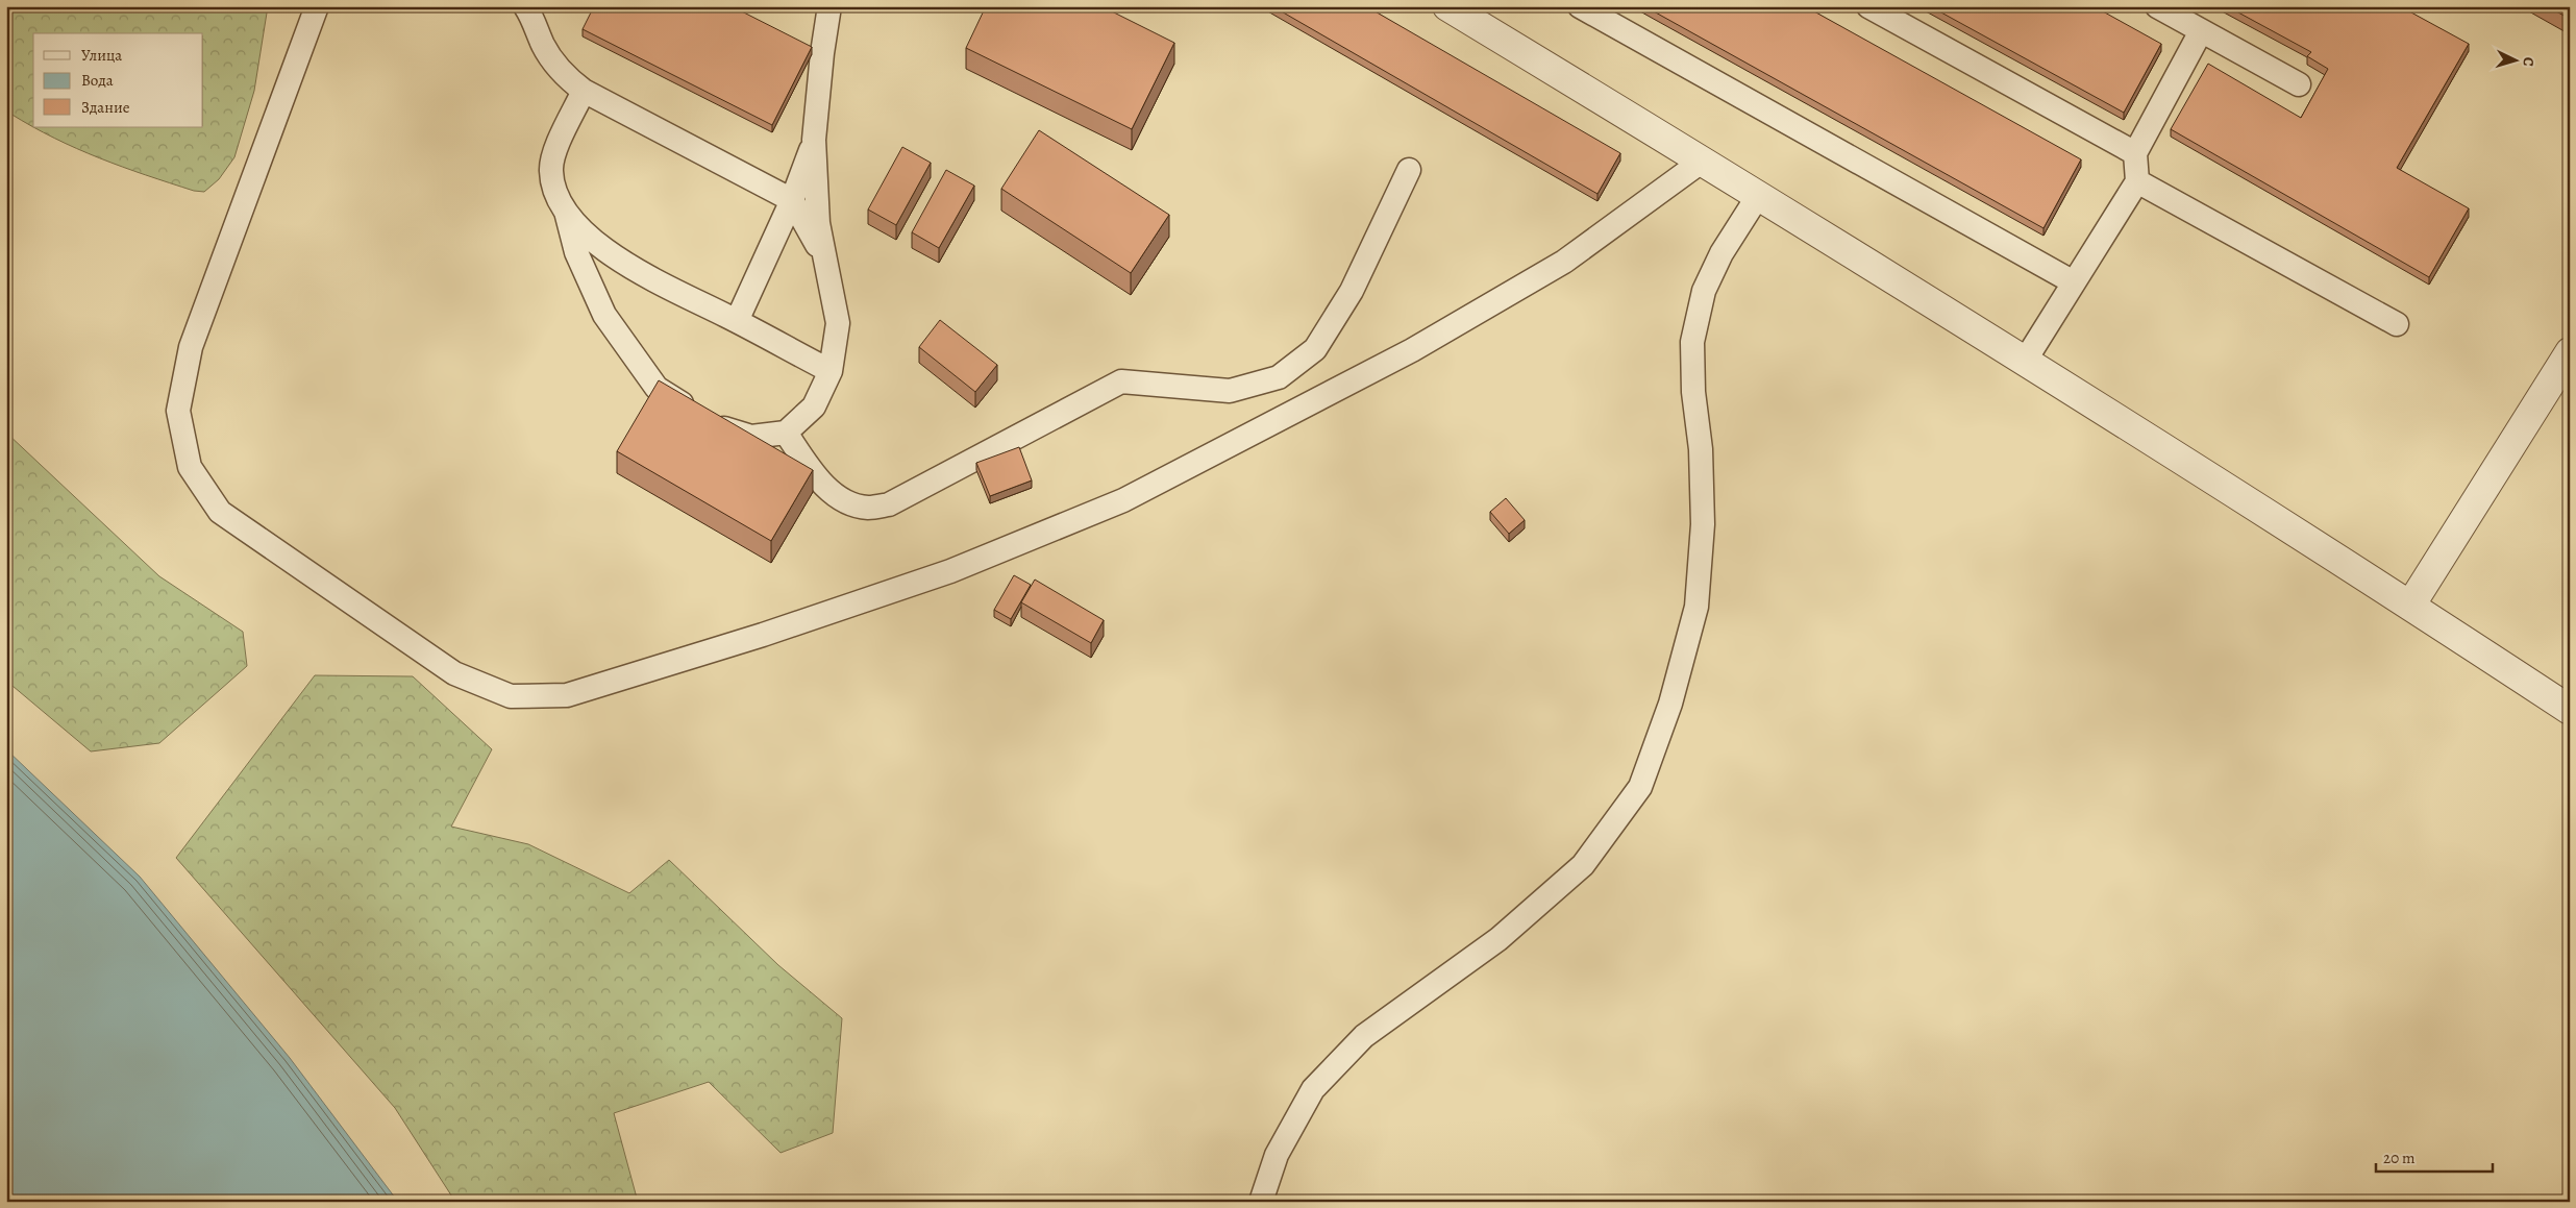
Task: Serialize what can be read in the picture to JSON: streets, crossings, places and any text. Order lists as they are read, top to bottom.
{
  "legend": ["Улица", "Вода", "Здание"],
  "scale_bar": "20 m",
  "north": "right"
}
